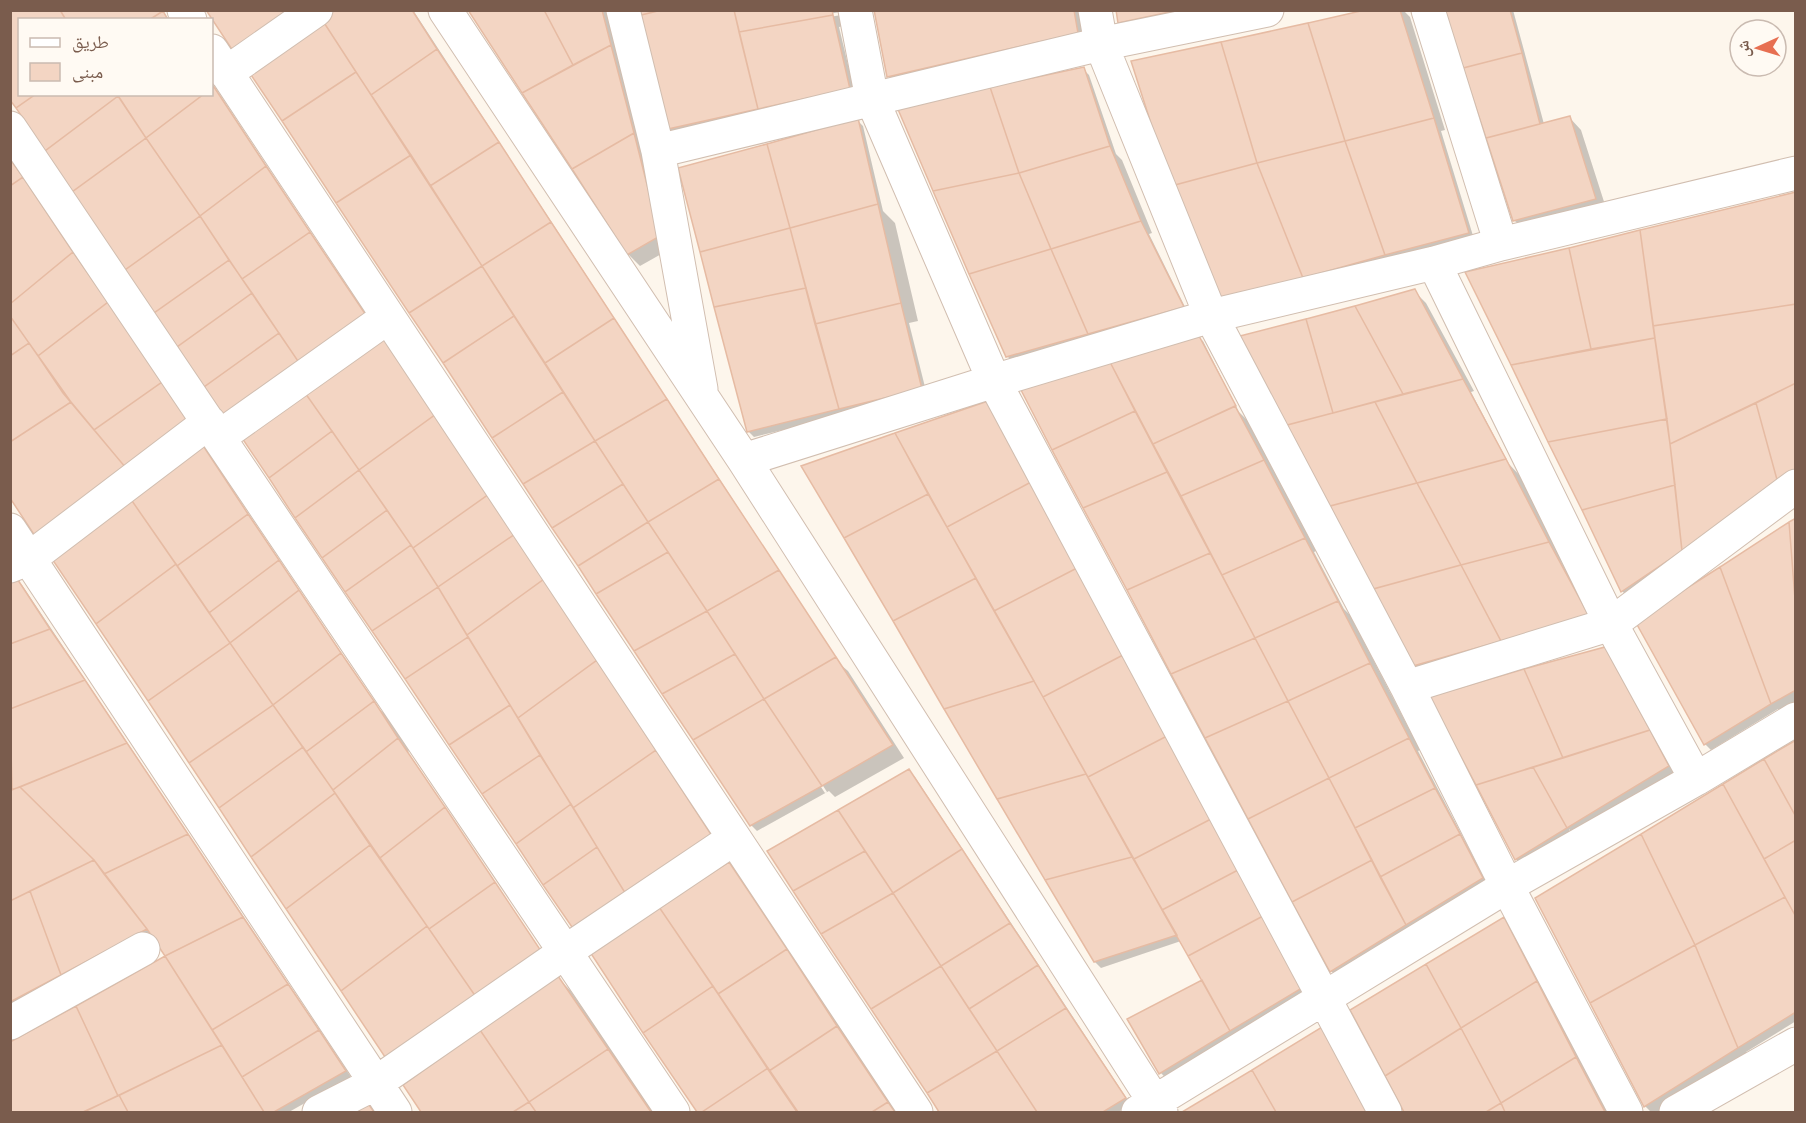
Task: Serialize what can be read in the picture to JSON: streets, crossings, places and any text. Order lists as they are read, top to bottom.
{
  "legend": ["طريق", "مبنى"],
  "north": "left"
}
